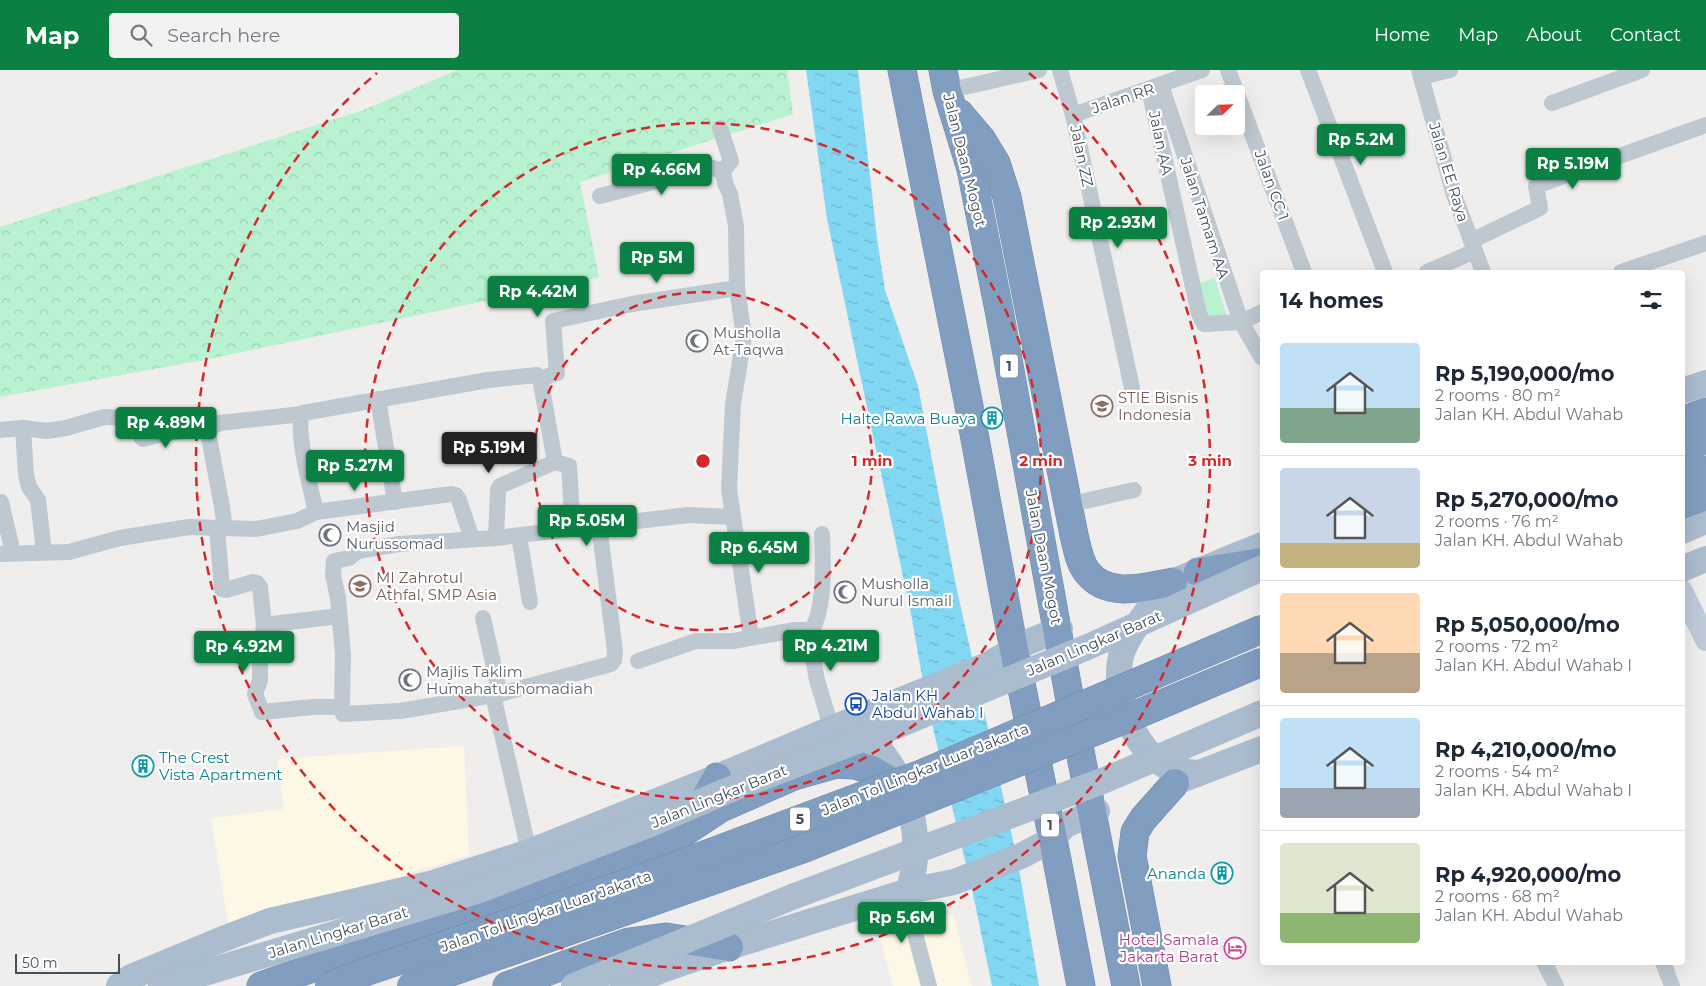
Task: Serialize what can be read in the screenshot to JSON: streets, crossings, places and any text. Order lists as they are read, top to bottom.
{
  "streets": {
    "highway": [
      "Jalan Daan Mogot",
      "1",
      "Jalan Tol Lingkar Luar Jakarta",
      "5"
    ],
    "main road": ["Jalan Lingkar Barat"],
    "street": [
      "Jalan RR",
      "Jalan AA",
      "Jalan ZZ",
      "Jalan EE Raya",
      "Jalan CC 1",
      "Jalan Tamam AA"
    ]
  },
  "crossings": [
    ["Jalan RR", "Jalan AA"],
    ["Jalan RR", "Jalan ZZ"],
    ["Jalan RR", "Jalan Tamam AA"],
    ["Jalan AA", "Jalan Tamam AA"],
    ["Jalan Daan Mogot", "Jalan Lingkar Barat"],
    ["1", "Jalan Lingkar Barat"]
  ],
  "places": {
    "mosque": [
      "Musholla At-Taqwa",
      "Masjid Nurussomad",
      "Musholla Nurul Ismail",
      "Majlis Taklim Humahatushomadiah"
    ],
    "school or university": ["STIE Bisnis Indonesia", "MI Zahrotul Athfal, SMP Asia"],
    "building": ["Halte Rawa Buaya", "The Crest Vista Apartment", "Ananda"],
    "bus stop": ["Jalan KH Abdul Wahab I"],
    "hotel": ["Hotel Samala Jakarta Barat"]
  },
  "scale_bar": "50 m",
  "north": "top right",
  "page": {
    "header": "Map",
    "search": "Search here",
    "nav": [
      "Home",
      "Map",
      "About",
      "Contact"
    ],
    "price": [
      "Rp 5.2M",
      "Rp 5.19M",
      "Rp 4.66M",
      "Rp 2.93M",
      "Rp 5M",
      "Rp 4.42M",
      "Rp 4.89M",
      "Rp 5.19M",
      "Rp 5.27M",
      "Rp 5.05M",
      "Rp 6.45M",
      "Rp 4.21M",
      "Rp 4.92M",
      "Rp 5.6M"
    ],
    "heading": "14 homes",
    "list": [
      {
        "name": "Rp 5,190,000/mo",
        "note": "2 rooms · 80 m² · Jalan KH. Abdul Wahab"
      },
      {
        "name": "Rp 5,270,000/mo",
        "note": "2 rooms · 76 m² · Jalan KH. Abdul Wahab"
      },
      {
        "name": "Rp 5,050,000/mo",
        "note": "2 rooms · 72 m² · Jalan KH. Abdul Wahab I"
      },
      {
        "name": "Rp 4,210,000/mo",
        "note": "2 rooms · 54 m² · Jalan KH. Abdul Wahab I"
      },
      {
        "name": "Rp 4,920,000/mo",
        "note": "2 rooms · 68 m² · Jalan KH. Abdul Wahab"
      }
    ],
    "scale": "50 m"
  },
  "rings": ["1 min", "2 min", "3 min"]
}
